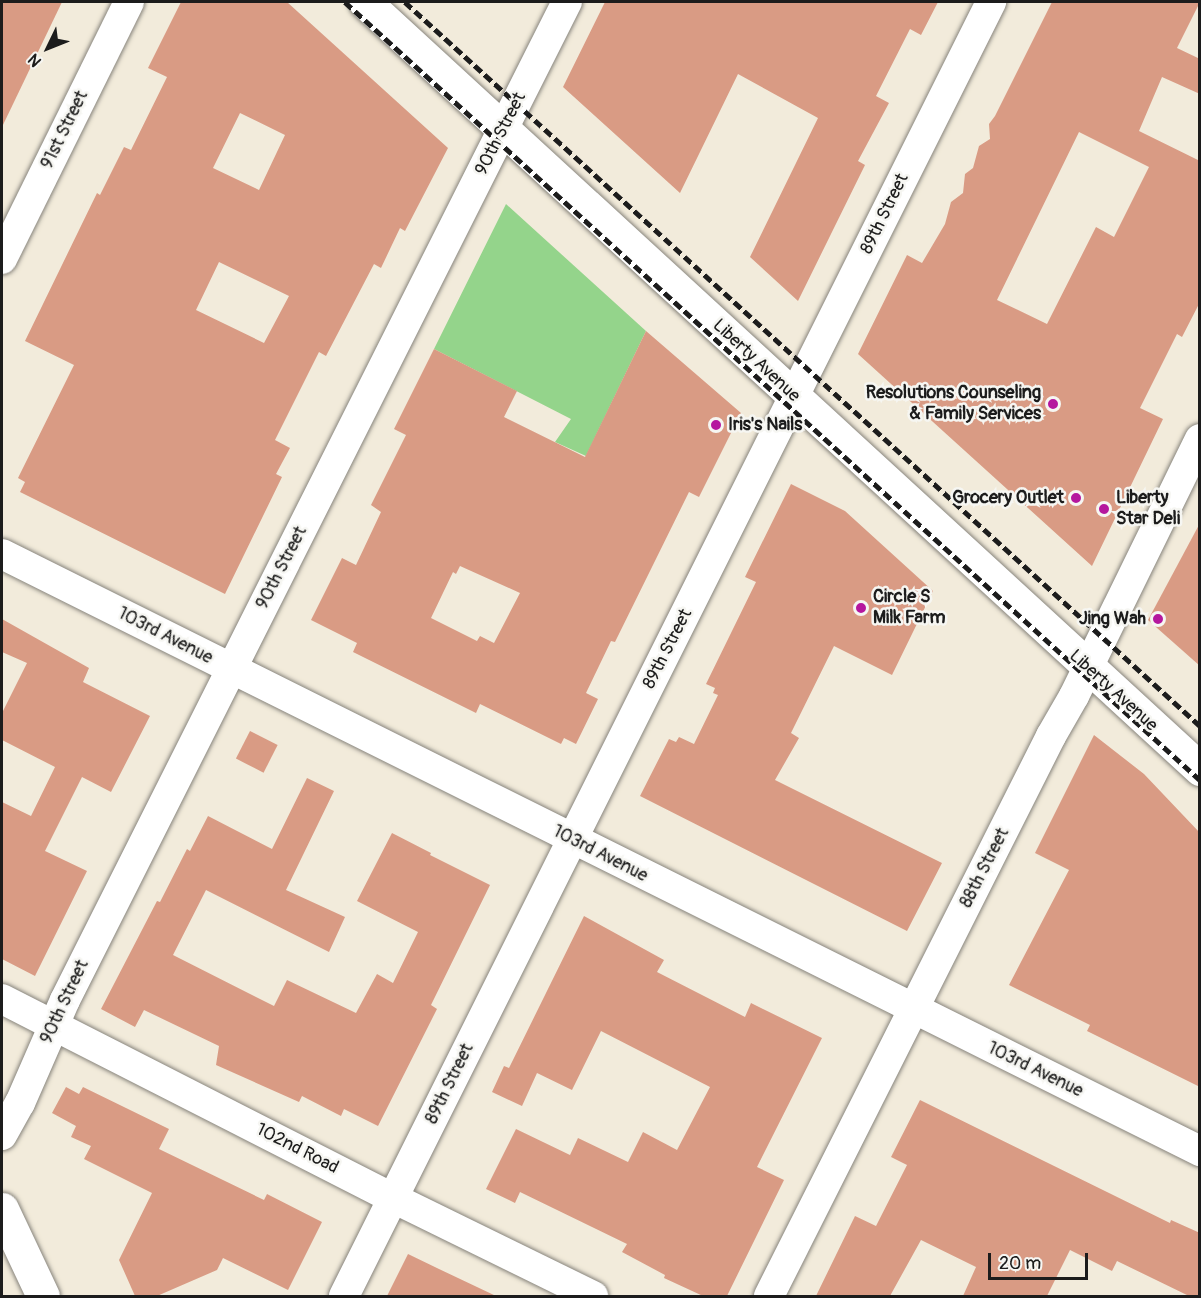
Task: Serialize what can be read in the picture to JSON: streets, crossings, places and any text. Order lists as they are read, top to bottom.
{
  "streets": {
    "street": [
      "91st Street",
      "90th Street",
      "89th Street",
      "Liberty Avenue",
      "103rd Avenue",
      "88th Street",
      "102nd Road"
    ]
  },
  "crossings": [
    ["90th Street", "Liberty Avenue"],
    ["90th Street", "103rd Avenue"],
    ["90th Street", "102nd Road"],
    ["89th Street", "Liberty Avenue"],
    ["89th Street", "103rd Avenue"],
    ["89th Street", "102nd Road"],
    ["Liberty Avenue", "88th Street"],
    ["103rd Avenue", "88th Street"]
  ],
  "places": [
    "Resolutions Counseling & Family Services",
    "Iris's Nails",
    "Grocery Outlet",
    "Liberty Star Deli",
    "Circle S Milk Farm",
    "Jing Wah"
  ],
  "scale_bar": "20 m",
  "north": "bottom left"
}
